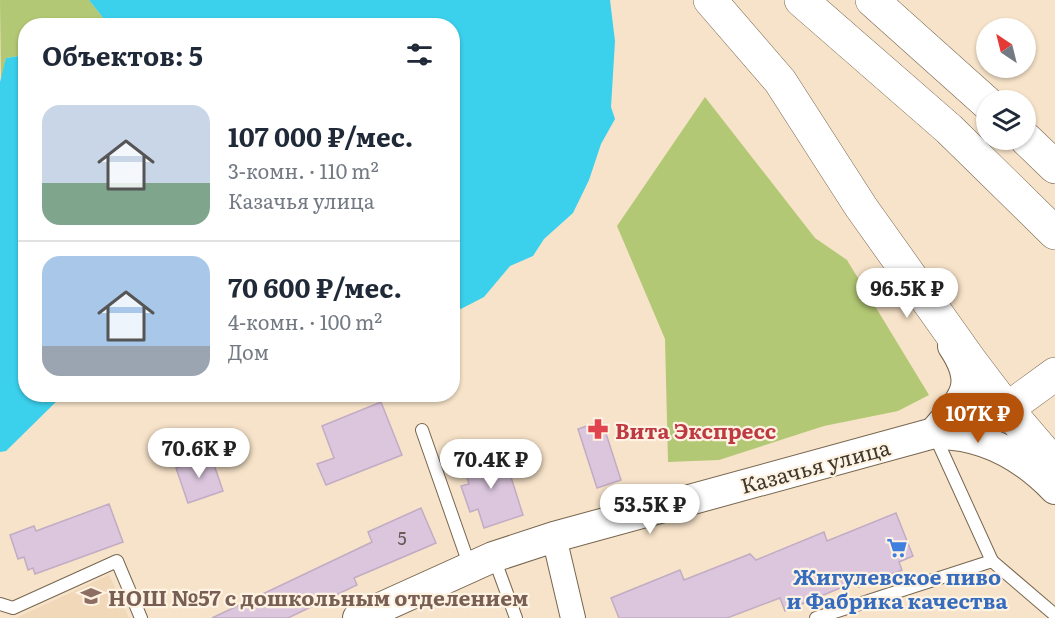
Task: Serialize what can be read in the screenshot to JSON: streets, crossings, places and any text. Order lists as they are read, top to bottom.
{
  "streets": {
    "main road": ["Казачья улица"]
  },
  "places": {
    "pharmacy": ["Вита Экспресс"],
    "supermarket": ["Жигулевское пиво и Фабрика качества"],
    "school or university": ["НОШ №57 с дошкольным отделением"]
  },
  "house_numbers": ["5"],
  "north": "top left",
  "page": {
    "heading": "Объектов: 5",
    "list": [
      {
        "name": "107 000 ₽/мес.",
        "note": "3-комн. · 110 m² · Казачья улица"
      },
      {
        "name": "70 600 ₽/мес.",
        "note": "4-комн. · 100 m² · Дом"
      }
    ],
    "price": [
      "96.5K ₽",
      "107K ₽",
      "70.6K ₽",
      "70.4K ₽",
      "53.5K ₽"
    ]
  }
}
